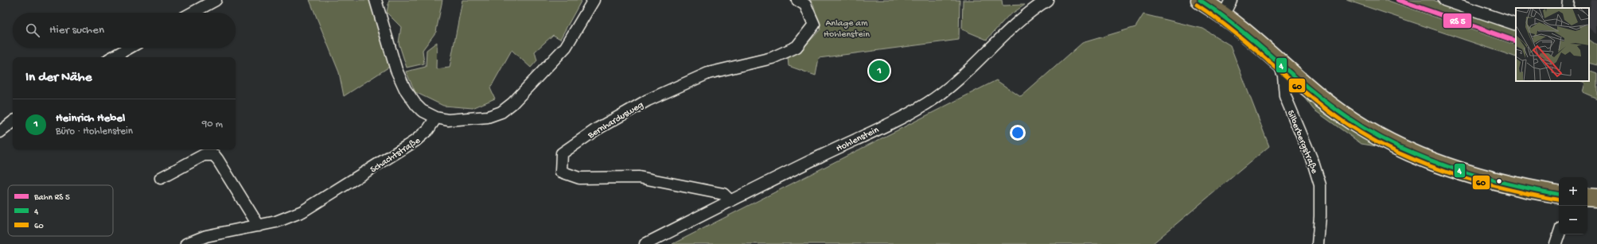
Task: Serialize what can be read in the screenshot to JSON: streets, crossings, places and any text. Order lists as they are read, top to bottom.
{
  "streets": {
    "street": [
      "Bernhardusweg",
      "Hohlenstein",
      "Silberbergstraße",
      "Schachtstraße"
    ]
  },
  "crossings": [
    ["Bernhardusweg", "Hohlenstein"]
  ],
  "parks": ["Anlage am Hohlenstein"],
  "lines": ["transit line 4", "transit line 60"],
  "legend": ["Bahn RS 5", "4", "60"],
  "page": {
    "search": "Hier suchen",
    "heading": "In der Nähe",
    "pins": "1",
    "list": [
      {
        "mark": "1",
        "name": "Heinrich Hebel",
        "note": "Büro · Hohlenstein",
        "value": "90 m"
      }
    ],
    "map_buttons": ["+", "−"]
  }
}
